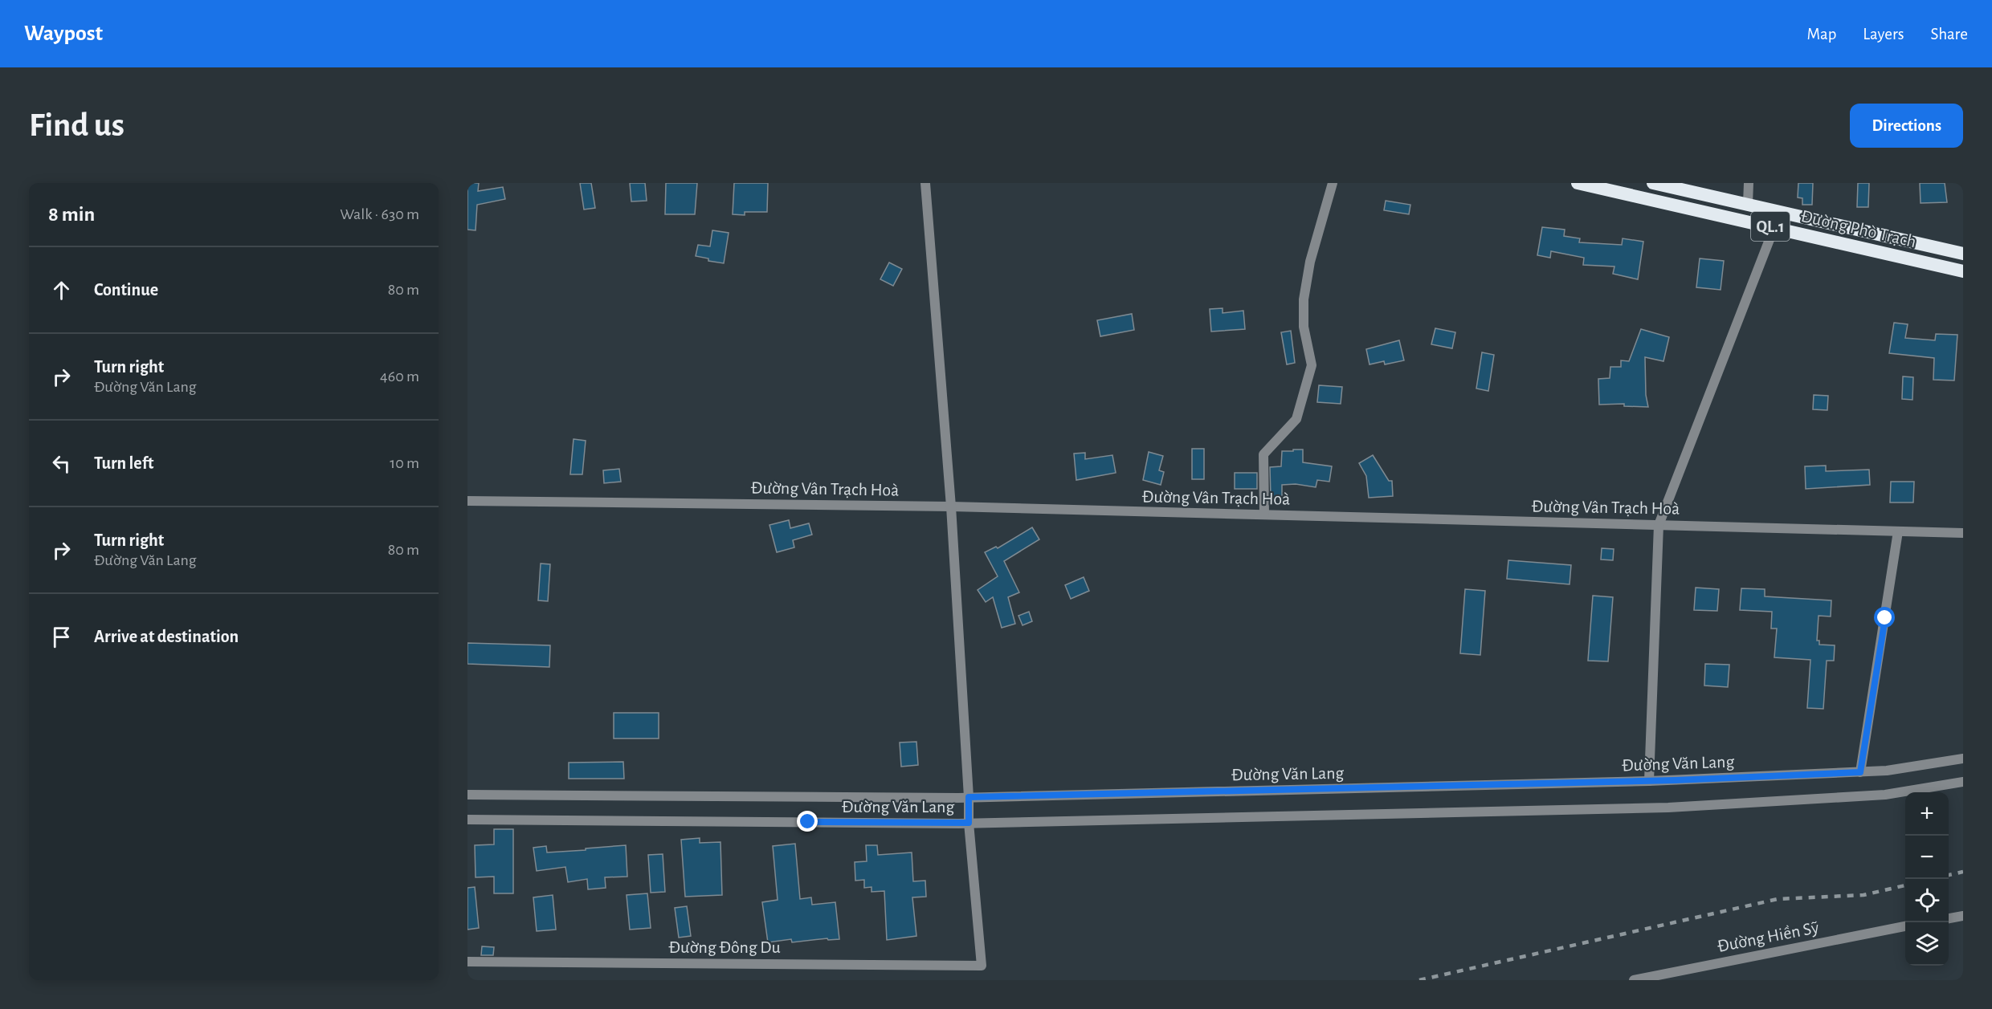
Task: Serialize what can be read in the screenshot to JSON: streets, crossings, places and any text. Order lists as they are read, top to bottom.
{
  "streets": {
    "highway": ["QL.1", "Đường Phò Trạch"],
    "street": [
      "Đường Vân Trạch Hoà",
      "Đường Văn Lang",
      "Đường Hiền Sỹ",
      "Đường Đông Du"
    ]
  },
  "crossings": [
    ["Đường Văn Lang", "Đường Đông Du"]
  ],
  "page": {
    "header": "Waypost",
    "nav": ["Map", "Layers", "Share"],
    "buttons": "Directions",
    "title": "Find us",
    "heading": ["8 min", "Walk · 630 m"],
    "list": [
      ["Continue", "80 m"],
      ["Turn right", "Đường Văn Lang", "460 m"],
      ["Turn left", "10 m"],
      ["Turn right", "Đường Văn Lang", "80 m"],
      "Arrive at destination"
    ],
    "map_buttons": ["+", "−"]
  }
}
